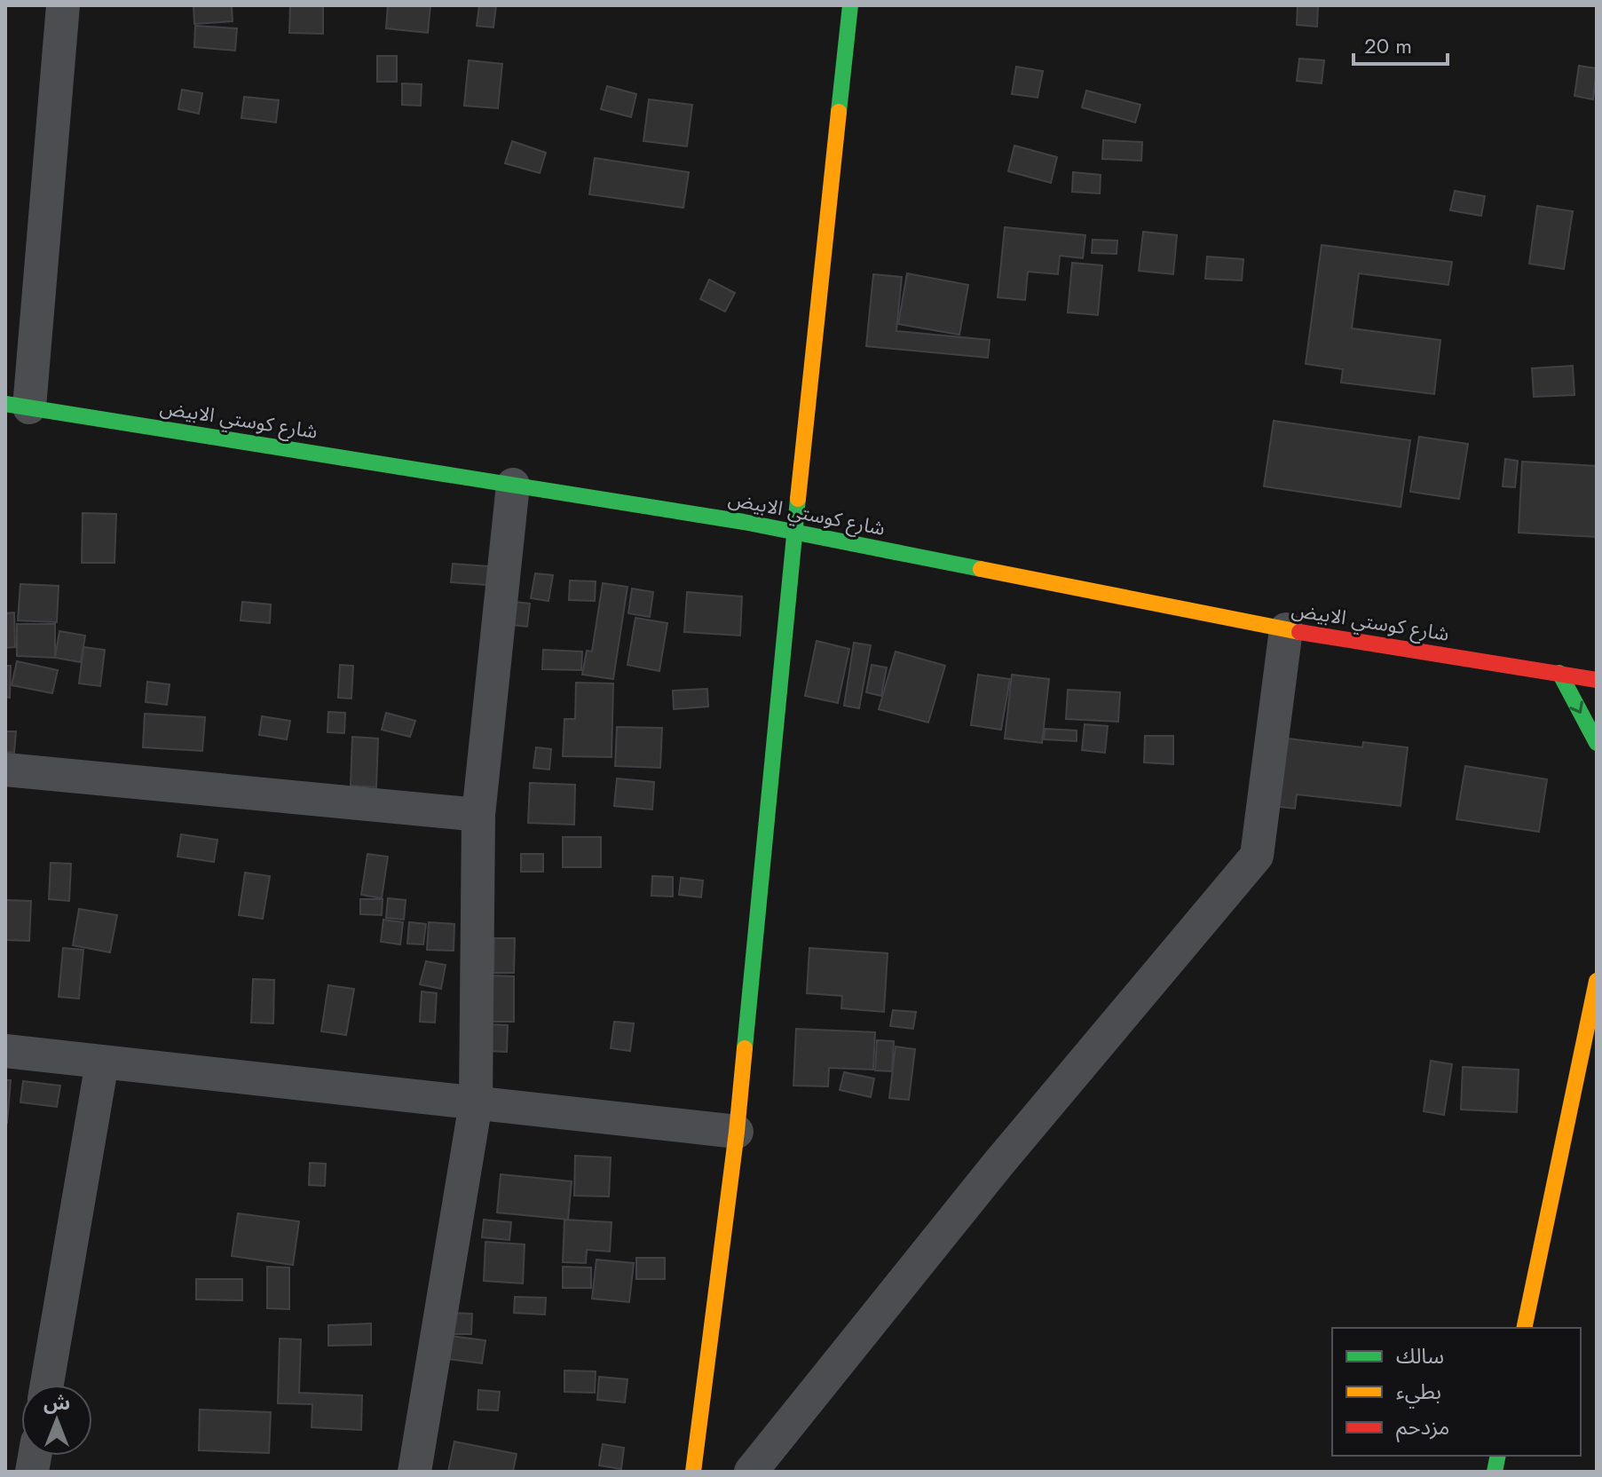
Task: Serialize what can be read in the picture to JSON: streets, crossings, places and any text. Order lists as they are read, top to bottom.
{
  "streets": {
    "main road": ["شارع كوستي الابيض"]
  },
  "legend": ["سالك", "بطيء", "مزدحم"],
  "scale_bar": "20 m",
  "north": "top"
}
